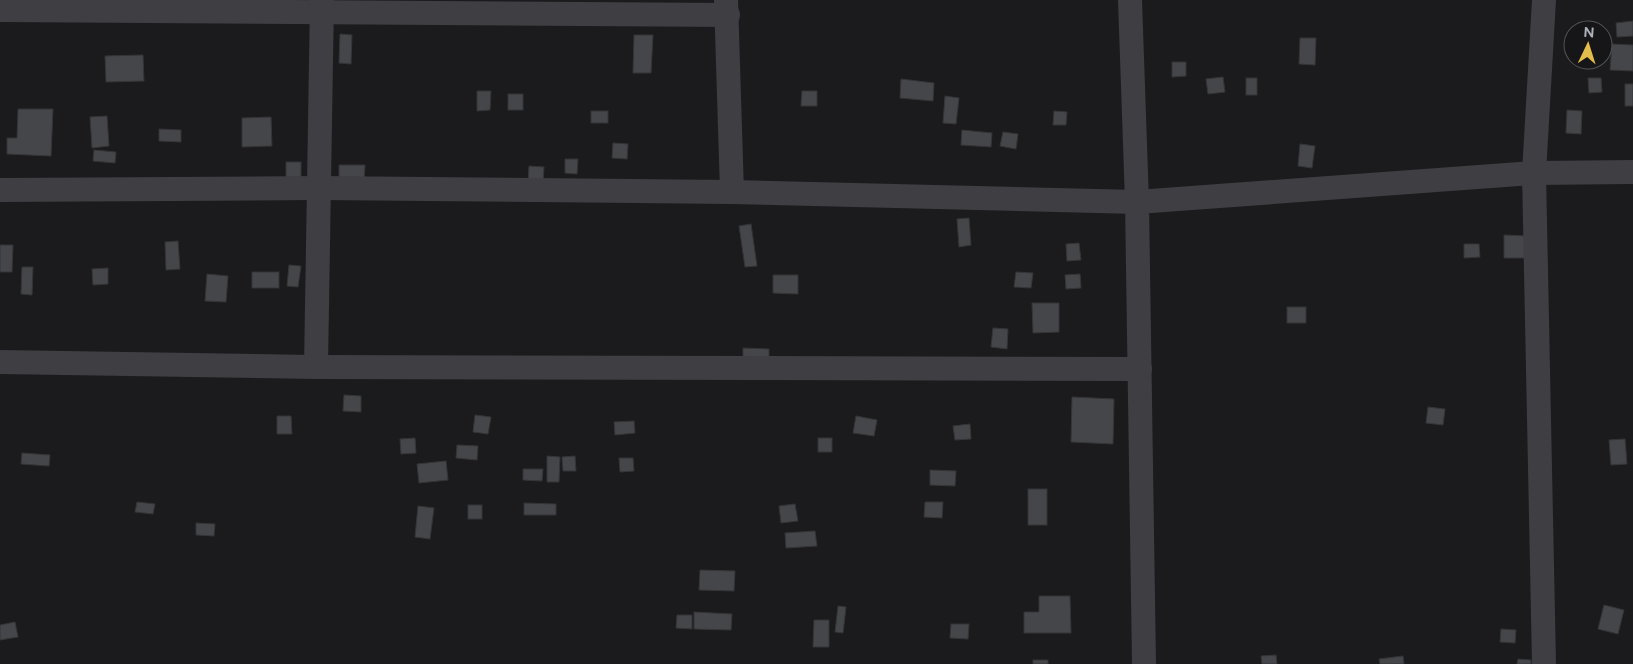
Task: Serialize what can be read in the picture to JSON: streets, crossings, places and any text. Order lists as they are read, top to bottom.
{
  "north": "top"
}
